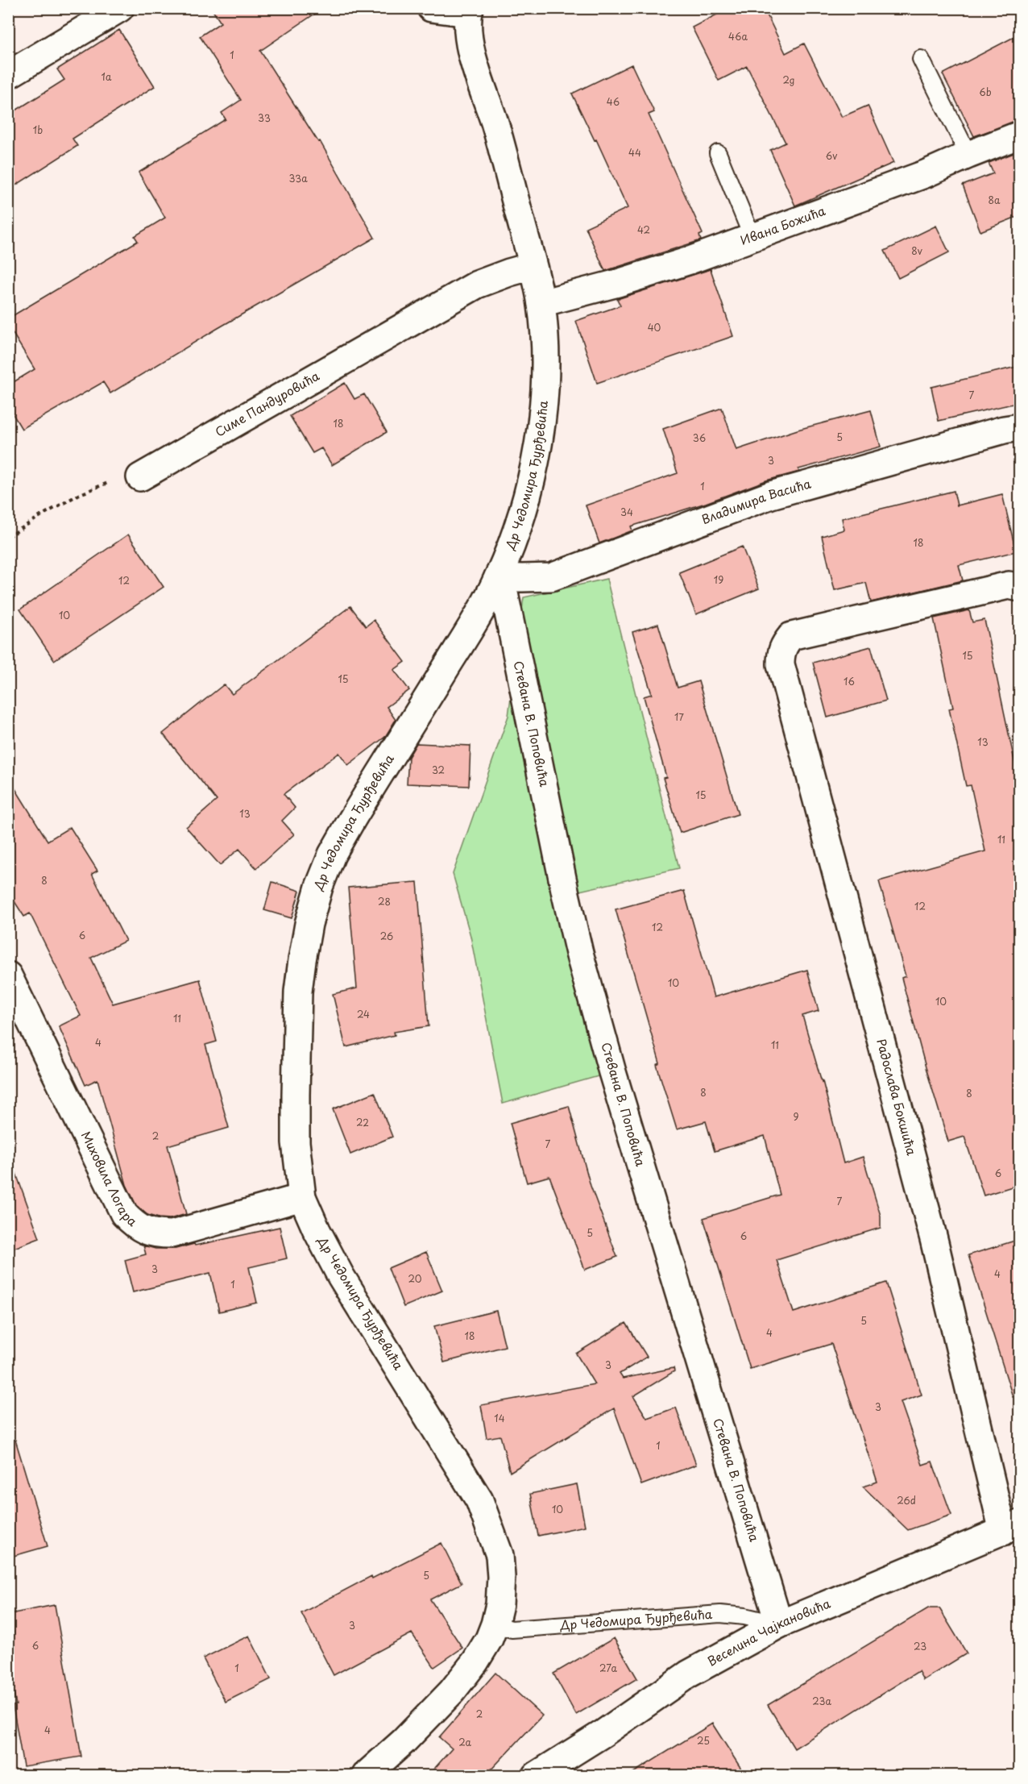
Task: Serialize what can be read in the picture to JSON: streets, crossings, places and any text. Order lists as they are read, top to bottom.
{
  "streets": {
    "street": [
      "Ивана Божића",
      "Симе Пандуровића",
      "Др Чедомира Ђурђевића",
      "Владимира Васића",
      "Стевана В. Поповића",
      "Радослава Бокшића",
      "Миховила Логара",
      "Веселина Чајкановића"
    ]
  },
  "crossings": [
    ["Ивана Божића", "Др Чедомира Ђурђевића"],
    ["Симе Пандуровића", "Др Чедомира Ђурђевића"],
    ["Др Чедомира Ђурђевића", "Владимира Васића"],
    ["Др Чедомира Ђурђевића", "Стевана В. Поповића"],
    ["Др Чедомира Ђурђевића", "Миховила Логара"],
    ["Др Чедомира Ђурђевића", "Веселина Чајкановића"],
    ["Владимира Васића", "Стевана В. Поповића"],
    ["Стевана В. Поповића", "Веселина Чајкановића"],
    ["Радослава Бокшића", "Веселина Чајкановића"]
  ],
  "house_numbers": [
    "46a",
    "1",
    "1a",
    "2g",
    "6b",
    "46",
    "33",
    "1b",
    "44",
    "6v",
    "33a",
    "8a",
    "42",
    "8v",
    "40",
    "7",
    "18",
    "5",
    "36",
    "3",
    "1",
    "34",
    "18",
    "19",
    "12",
    "10",
    "15",
    "15",
    "16",
    "17",
    "13",
    "32",
    "15",
    "13",
    "11",
    "8",
    "28",
    "12",
    "12",
    "6",
    "26",
    "10",
    "10",
    "24",
    "11",
    "4",
    "11",
    "8",
    "8",
    "9",
    "22",
    "2",
    "7",
    "6",
    "7",
    "5",
    "6",
    "3",
    "4",
    "20",
    "1",
    "5",
    "4",
    "18",
    "3",
    "3",
    "14",
    "1",
    "26d",
    "10",
    "5",
    "3",
    "6",
    "23",
    "1",
    "27a",
    "23a",
    "2",
    "4",
    "25",
    "2a"
  ]
}
